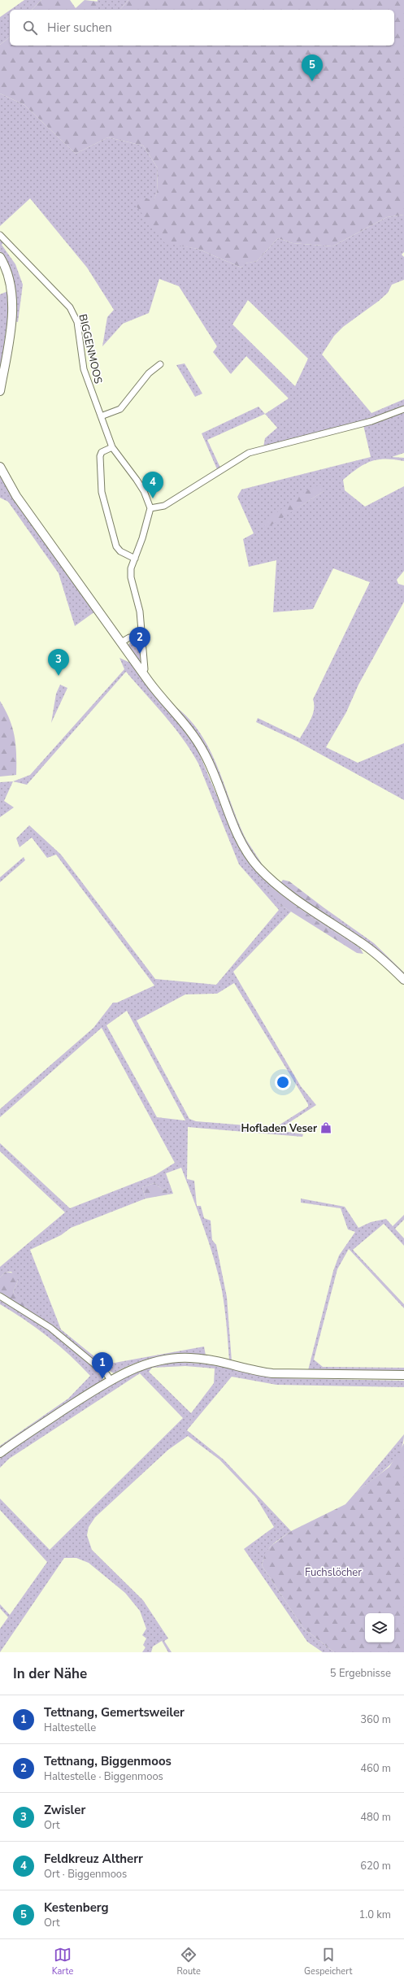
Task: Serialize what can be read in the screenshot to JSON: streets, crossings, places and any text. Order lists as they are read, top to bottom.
{
  "streets": {
    "street": ["BIGGENMOOS"]
  },
  "parks": ["Fuchslöcher"],
  "places": {
    "shop": ["Hofladen Veser"]
  },
  "page": {
    "search": "Hier suchen",
    "pins": [
      "5",
      "4",
      "2",
      "3",
      "1"
    ],
    "heading": ["In der Nähe", "5 Ergebnisse"],
    "list": [
      {
        "mark": "1",
        "name": "Tettnang, Gemertsweiler",
        "note": "Haltestelle",
        "value": "360 m"
      },
      {
        "mark": "2",
        "name": "Tettnang, Biggenmoos",
        "note": "Haltestelle · Biggenmoos",
        "value": "460 m"
      },
      {
        "mark": "3",
        "name": "Zwisler",
        "note": "Ort",
        "value": "480 m"
      },
      {
        "mark": "4",
        "name": "Feldkreuz Altherr",
        "note": "Ort · Biggenmoos",
        "value": "620 m"
      },
      {
        "mark": "5",
        "name": "Kestenberg",
        "note": "Ort",
        "value": "1.0 km"
      }
    ],
    "nav": ["Karte", "Route", "Gespeichert"]
  }
}
